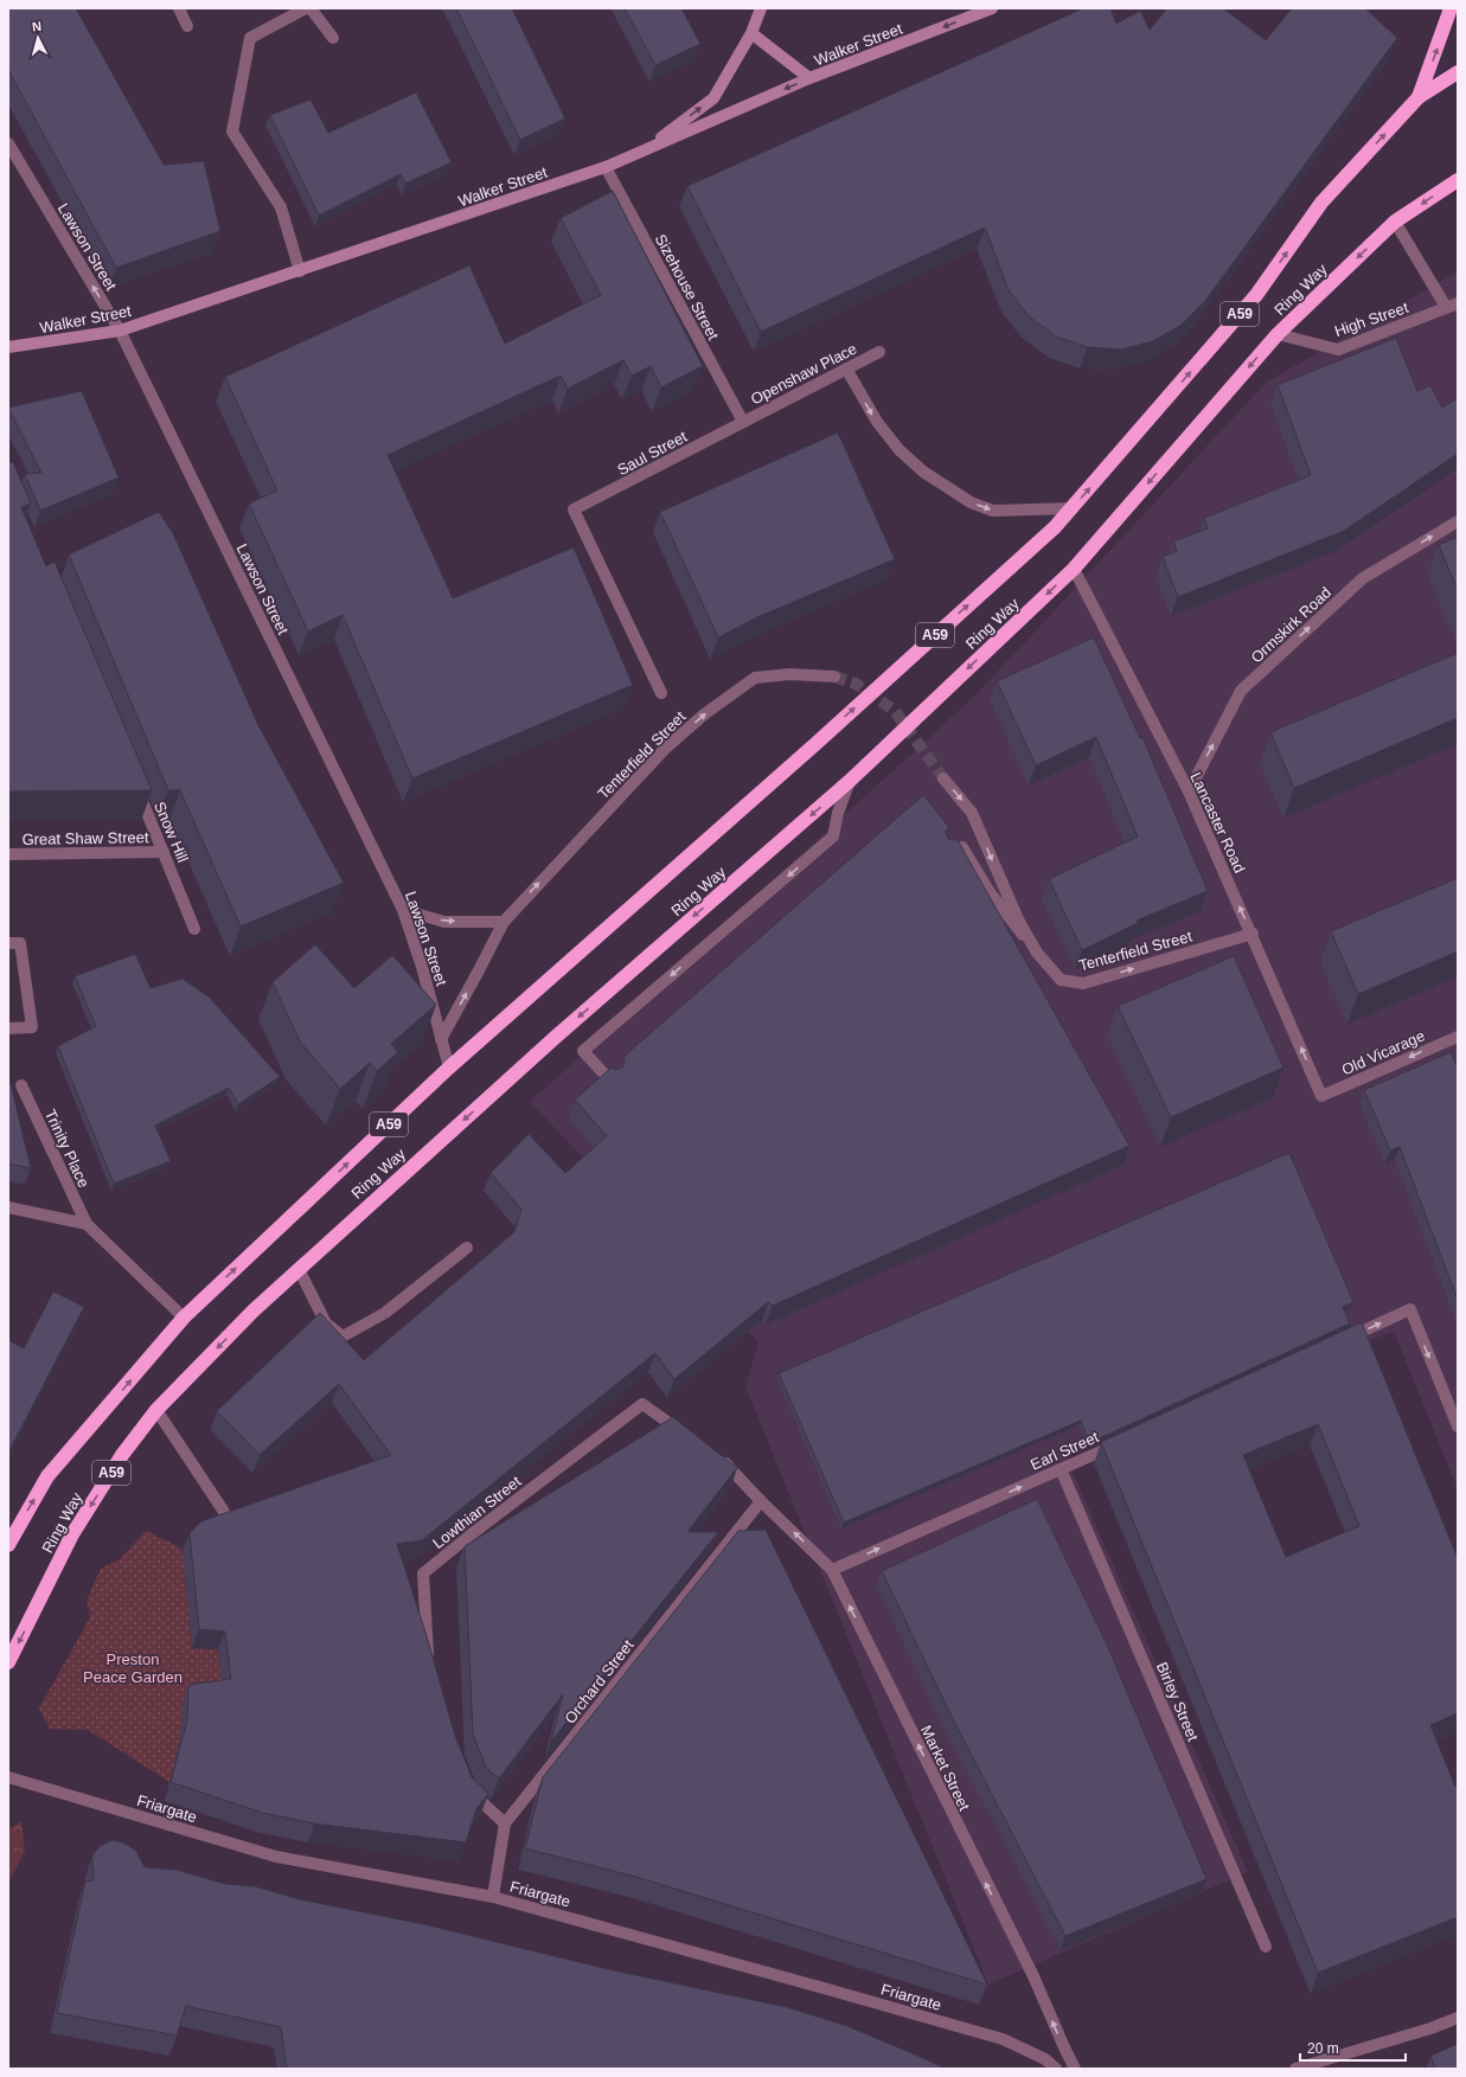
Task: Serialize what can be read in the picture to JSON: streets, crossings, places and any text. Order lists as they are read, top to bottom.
{
  "streets": {
    "highway": ["Ring Way", "A59"],
    "street": [
      "Walker Street",
      "Lawson Street",
      "Sizehouse Street",
      "High Street",
      "Openshaw Place",
      "Saul Street",
      "Ormskirk Road",
      "Tenterfield Street",
      "Lancaster Road",
      "Snow Hill",
      "Great Shaw Street",
      "Old Vicarage",
      "Trinity Place",
      "Earl Street",
      "Lowthian Street",
      "Orchard Street",
      "Birley Street",
      "Market Street",
      "Friargate"
    ]
  },
  "crossings": [
    ["Walker Street", "Lawson Street"],
    ["Walker Street", "Sizehouse Street"],
    ["Lawson Street", "Ring Way"],
    ["Lawson Street", "Tenterfield Street"],
    ["Sizehouse Street", "Openshaw Place"],
    ["Sizehouse Street", "Saul Street"],
    ["Ring Way", "High Street"],
    ["Ring Way", "Lancaster Road"],
    ["Openshaw Place", "Saul Street"],
    ["Ormskirk Road", "Lancaster Road"],
    ["Tenterfield Street", "Lancaster Road"],
    ["Lancaster Road", "Old Vicarage"],
    ["Snow Hill", "Great Shaw Street"],
    ["Earl Street", "Birley Street"],
    ["Earl Street", "Market Street"],
    ["Orchard Street", "Market Street"],
    ["Orchard Street", "Friargate"]
  ],
  "one_way": [
    "Walker Street",
    "Ormskirk Road",
    "Lancaster Road",
    "Old Vicarage",
    "Earl Street",
    "Market Street"
  ],
  "parks": ["Preston Peace Garden"],
  "scale_bar": "20 m",
  "north": "top"
}
